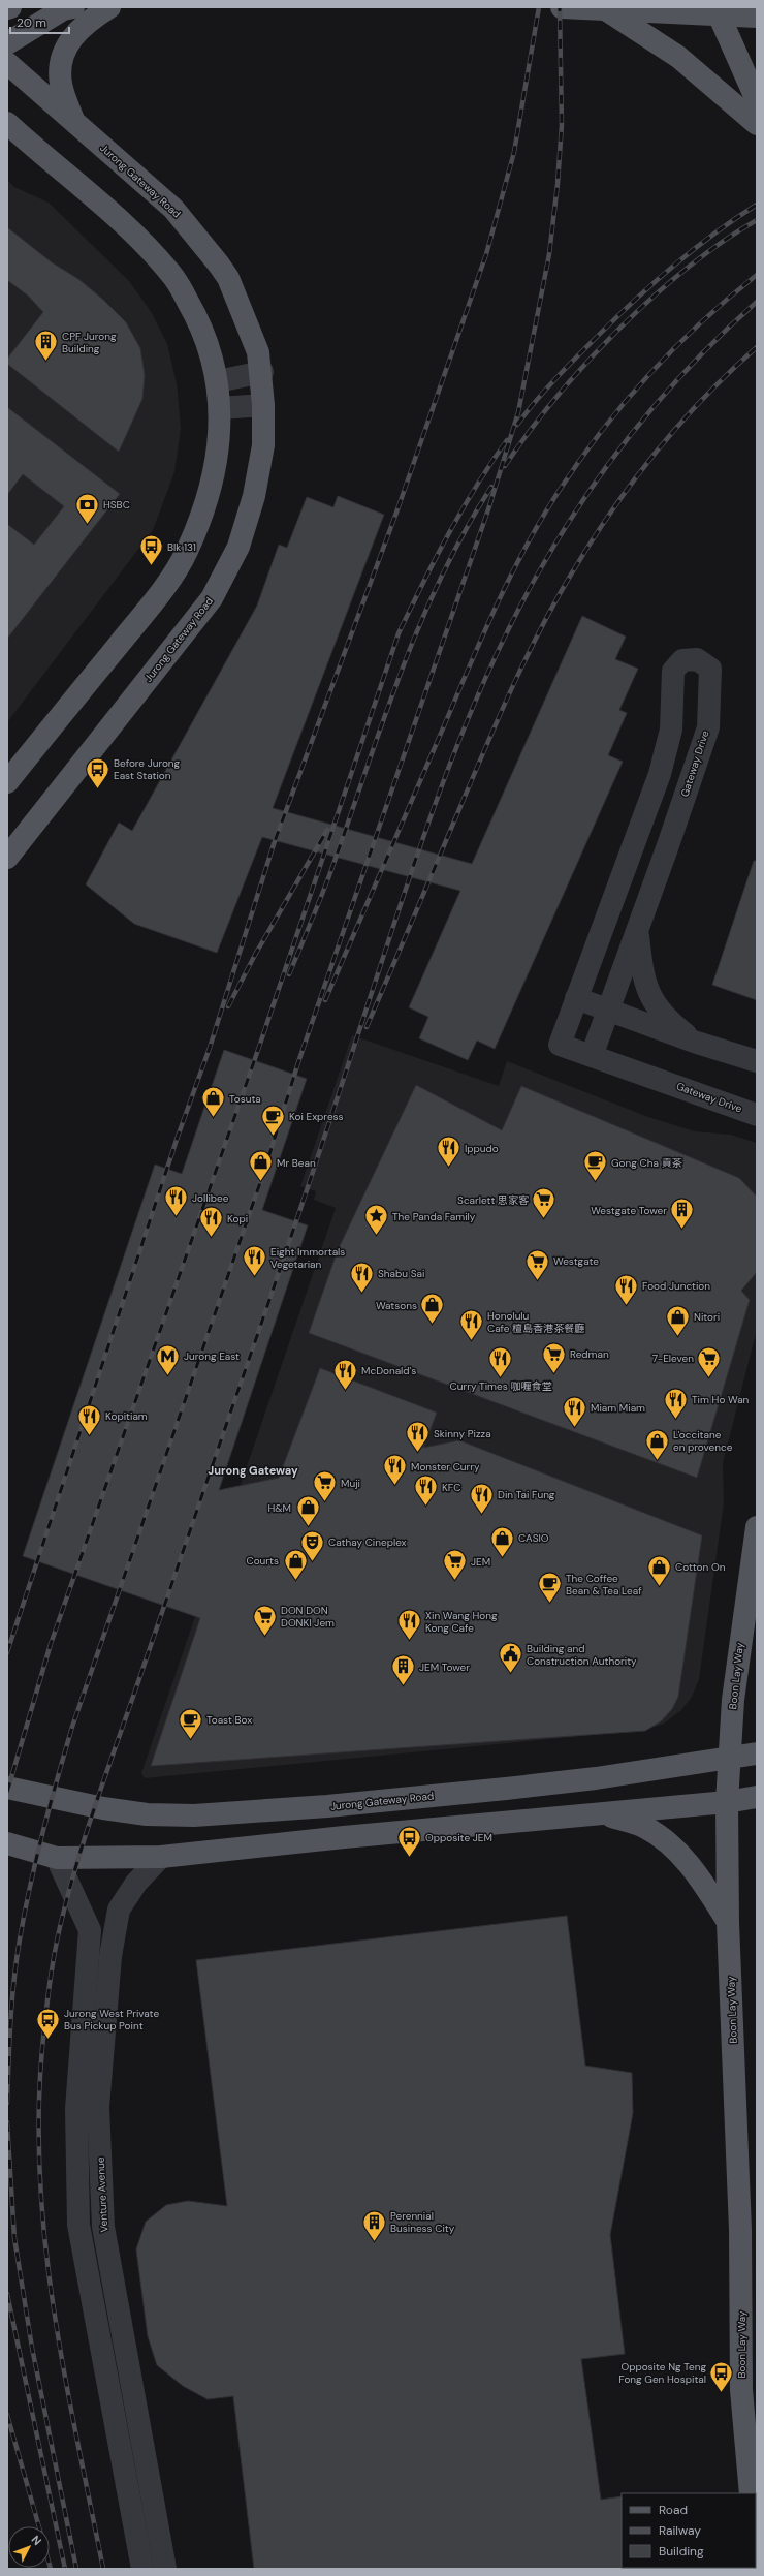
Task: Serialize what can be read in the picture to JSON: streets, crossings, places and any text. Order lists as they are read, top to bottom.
{
  "streets": {
    "main road": ["Jurong Gateway Road", "Boon Lay Way"],
    "street": ["Gateway Drive", "Venture Avenue"]
  },
  "crossings": [
    ["Jurong Gateway Road", "Boon Lay Way"]
  ],
  "districts": ["Jurong Gateway"],
  "places": {
    "building": [
      "CPF Jurong Building",
      "Westgate Tower",
      "JEM Tower",
      "Perennial Business City"
    ],
    "bank": ["HSBC"],
    "bus stop": [
      "Blk 131",
      "Before Jurong East Station",
      "Opposite JEM",
      "Jurong West Private Bus Pickup Point",
      "Opposite Ng Teng Fong Gen Hospital"
    ],
    "shop": [
      "Tosuta",
      "Mr Bean",
      "Watsons",
      "Nitori",
      "L'occitane en provence",
      "H&M",
      "CASIO",
      "Courts",
      "Cotton On"
    ],
    "cafe": [
      "Koi Express",
      "Gong Cha 貢茶",
      "The Coffee Bean & Tea Leaf",
      "Toast Box"
    ],
    "restaurant": [
      "Ippudo",
      "Jollibee",
      "Kopi",
      "Eight Immortals Vegetarian",
      "Shabu Sai",
      "Food Junction",
      "Honolulu Cafe 檀島香港茶餐廳",
      "Curry Times 咖喱食堂",
      "McDonald's",
      "Tim Ho Wan",
      "Miam Miam",
      "Kopitiam",
      "Skinny Pizza",
      "Monster Curry",
      "KFC",
      "Din Tai Fung",
      "Xin Wang Hong Kong Cafe"
    ],
    "supermarket": [
      "Scarlett 思家客",
      "Westgate",
      "Redman",
      "7-Eleven",
      "Muji",
      "JEM",
      "DON DON DONKI Jem"
    ],
    "place": ["The Panda Family"],
    "metro station": ["Jurong East"],
    "theatre": ["Cathay Cineplex"],
    "public building": ["Building and Construction Authority"]
  },
  "legend": ["Road", "Railway", "Building"],
  "scale_bar": "20 m",
  "north": "top right"
}
